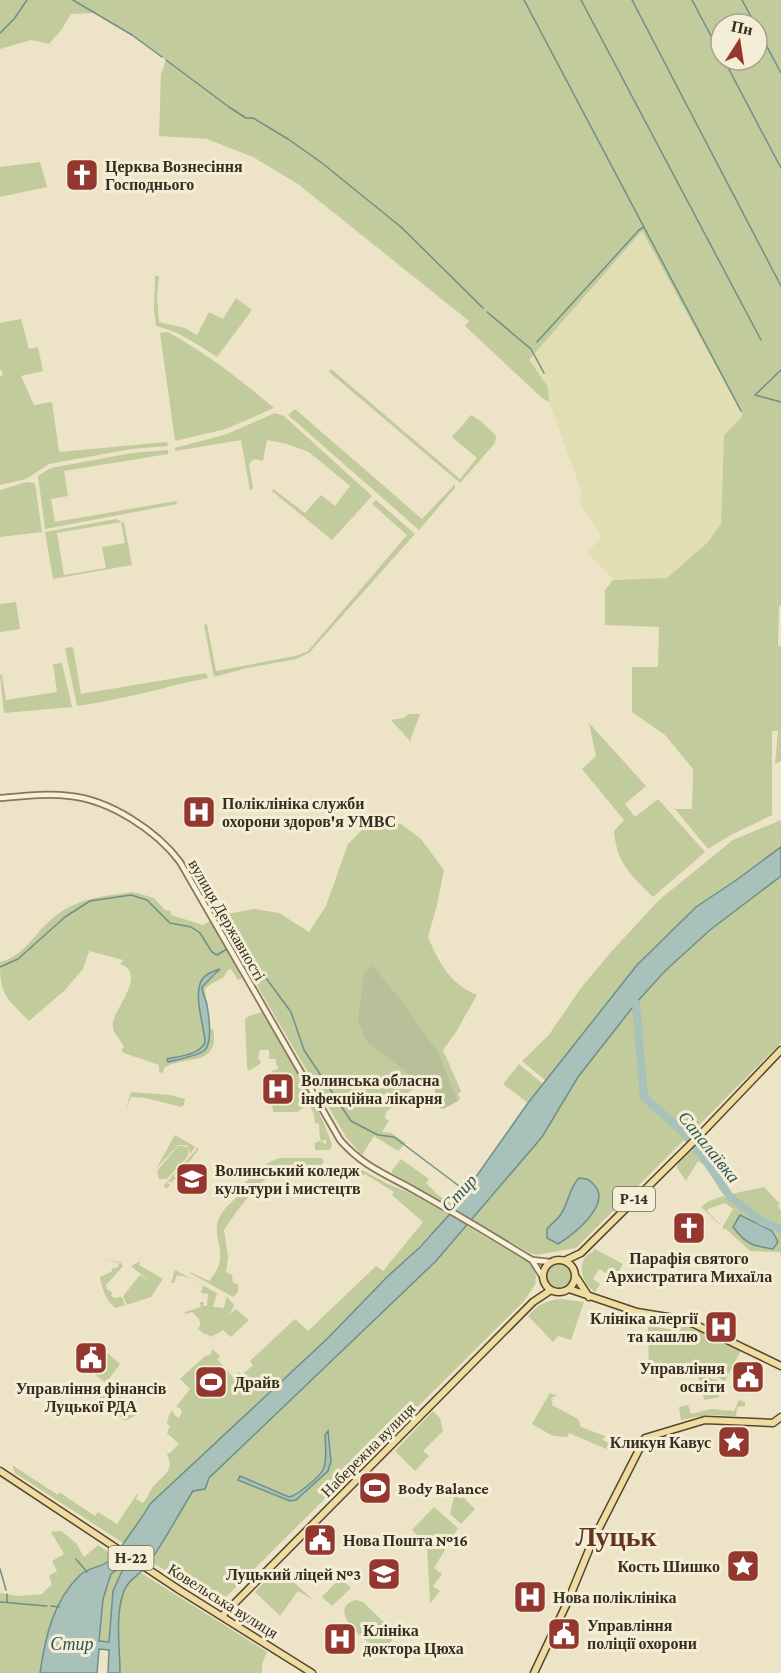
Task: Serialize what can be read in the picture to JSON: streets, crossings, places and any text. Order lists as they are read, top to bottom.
{
  "streets": {
    "main road": [
      "Р-14",
      "Набережна вулиця",
      "Н-22",
      "Ковельська вулиця"
    ],
    "street": ["вулиця Державності"]
  },
  "crossings": [
    ["Р-14", "Набережна вулиця"],
    ["Набережна вулиця", "Ковельська вулиця"]
  ],
  "districts": ["Луцьк"],
  "water": ["Сапалаївка", "Стир"],
  "places": {
    "church": ["Церква Вознесіння Господнього", "Парафія святого Архистратига Михаїла"],
    "hospital": [
      "Поліклініка служби охорони здоров'я УМВС",
      "Волинська обласна інфекційна лікарня",
      "Клініка алергії та кашлю",
      "Нова поліклініка",
      "Клініка доктора Цюха"
    ],
    "school or university": ["Волинський коледж культури і мистецтв", "Луцький ліцей №3"],
    "public building": [
      "Управління фінансів Луцької РДА",
      "Управління освіти",
      "Нова Пошта №16",
      "Управління поліції охорони"
    ],
    "sports": ["Драйв", "Body Balance"],
    "place": ["Кликун Кавус", "Кость Шишко"]
  },
  "north": "top"
}
